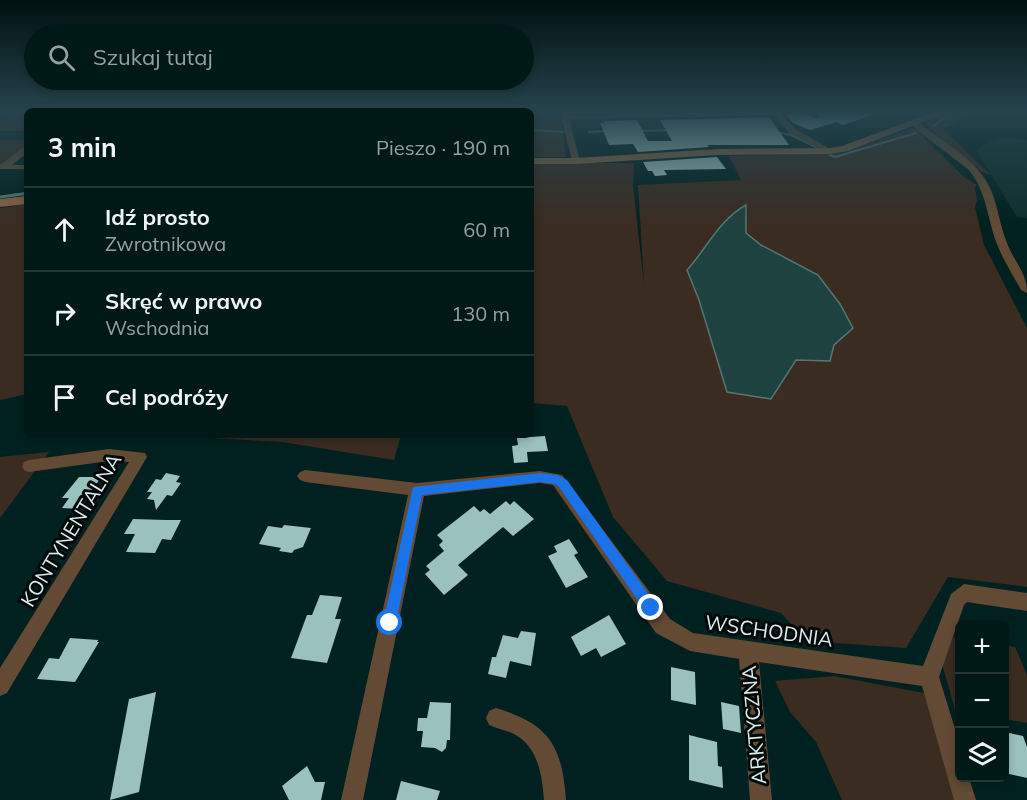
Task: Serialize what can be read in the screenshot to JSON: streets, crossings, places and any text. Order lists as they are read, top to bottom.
{
  "streets": {
    "street": ["KONTYNENTALNA", "WSCHODNIA", "ARKTYCZNA"]
  },
  "crossings": [
    ["WSCHODNIA", "ARKTYCZNA"]
  ],
  "page": {
    "search": "Szukaj tutaj",
    "heading": ["3 min", "Pieszo · 190 m"],
    "list": [
      ["Idź prosto", "Zwrotnikowa", "60 m"],
      ["Skręć w prawo", "Wschodnia", "130 m"],
      "Cel podróży"
    ],
    "map_buttons": ["+", "−"]
  }
}
